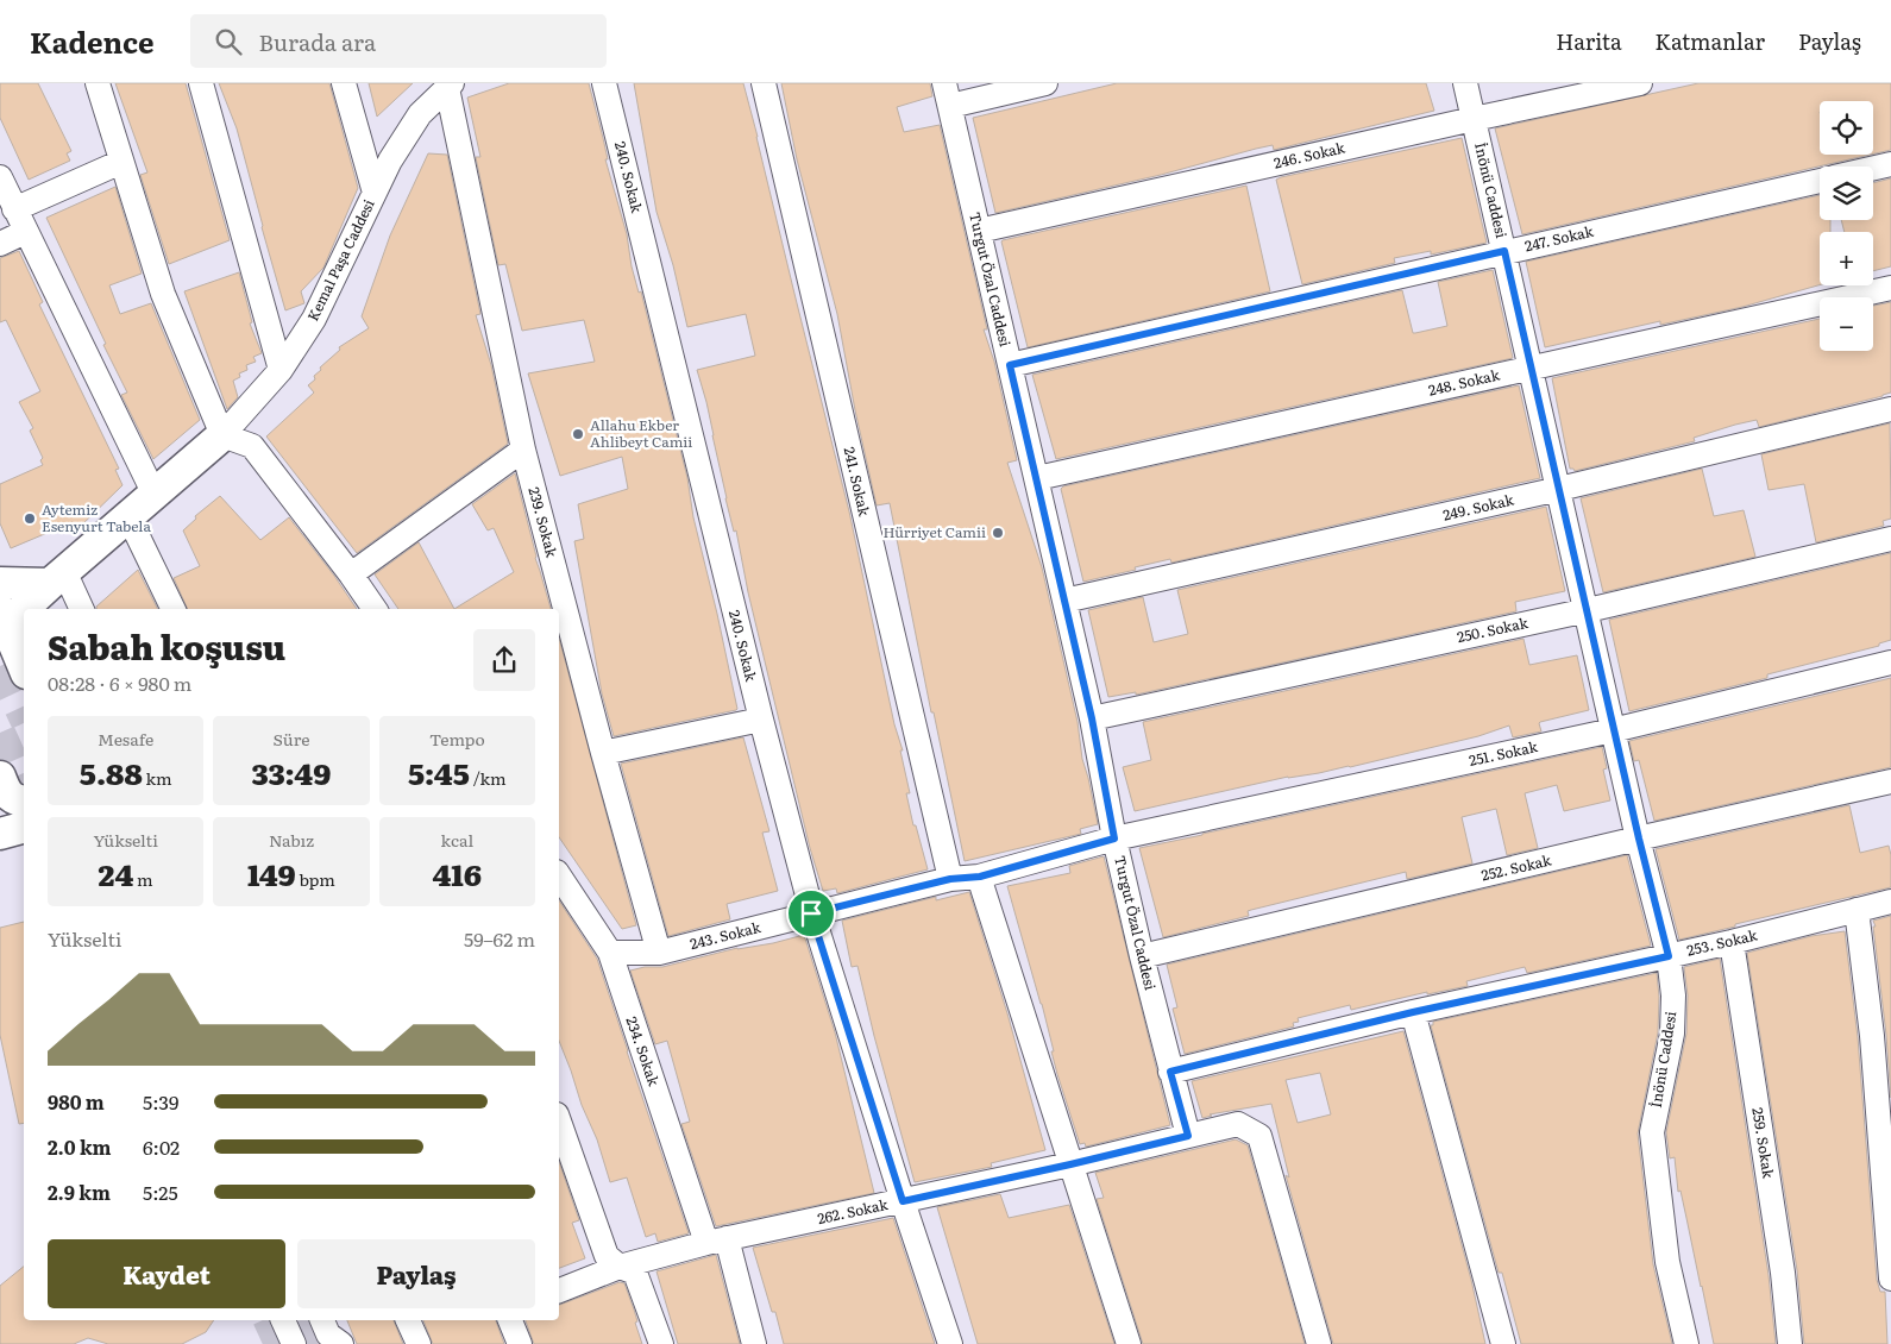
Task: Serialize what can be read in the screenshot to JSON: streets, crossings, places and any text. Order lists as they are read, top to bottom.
{
  "streets": {
    "main road": ["Kemal Paşa Caddesi"],
    "street": [
      "246. Sokak",
      "240. Sokak",
      "İnönü Caddesi",
      "247. Sokak",
      "Turgut Özal Caddesi",
      "248. Sokak",
      "241. Sokak",
      "249. Sokak",
      "239. Sokak",
      "250. Sokak",
      "251. Sokak",
      "252. Sokak",
      "243. Sokak",
      "253. Sokak",
      "234. Sokak",
      "259. Sokak",
      "262. Sokak"
    ]
  },
  "crossings": [
    ["246. Sokak", "İnönü Caddesi"],
    ["246. Sokak", "Turgut Özal Caddesi"],
    ["240. Sokak", "243. Sokak"],
    ["240. Sokak", "262. Sokak"],
    ["İnönü Caddesi", "247. Sokak"],
    ["İnönü Caddesi", "248. Sokak"],
    ["İnönü Caddesi", "249. Sokak"],
    ["İnönü Caddesi", "250. Sokak"],
    ["İnönü Caddesi", "251. Sokak"],
    ["İnönü Caddesi", "252. Sokak"],
    ["İnönü Caddesi", "253. Sokak"],
    ["247. Sokak", "Turgut Özal Caddesi"],
    ["Kemal Paşa Caddesi", "239. Sokak"],
    ["Turgut Özal Caddesi", "248. Sokak"],
    ["Turgut Özal Caddesi", "249. Sokak"],
    ["Turgut Özal Caddesi", "250. Sokak"],
    ["Turgut Özal Caddesi", "251. Sokak"],
    ["Turgut Özal Caddesi", "252. Sokak"],
    ["Turgut Özal Caddesi", "243. Sokak"],
    ["Turgut Özal Caddesi", "253. Sokak"],
    ["Turgut Özal Caddesi", "262. Sokak"],
    ["241. Sokak", "243. Sokak"],
    ["239. Sokak", "243. Sokak"],
    ["251. Sokak", "243. Sokak"],
    ["243. Sokak", "234. Sokak"],
    ["253. Sokak", "259. Sokak"],
    ["234. Sokak", "262. Sokak"]
  ],
  "places": ["Allahu Ekber Ahlibeyt Camii", "Aytemiz Esenyurt Tabela", "Hürriyet Camii"],
  "page": {
    "header": "Kadence",
    "search": "Burada ara",
    "nav": ["Harita", "Katmanlar", "Paylaş"],
    "map_buttons": ["+", "−"],
    "heading": ["Sabah koşusu", "08:28 · 6 × 980 m"],
    "stats": [
      ["Mesafe", "5.88 km"],
      ["Süre", "33:49"],
      ["Tempo", "5:45 /km"],
      ["Yükselti", "24 m"],
      ["Nabız", "149 bpm"],
      ["kcal", "416"]
    ],
    "chart": ["Yükselti", "59–62 m"],
    "list": [
      {
        "name": "980 m",
        "note": "5:39"
      },
      {
        "name": "2.0 km",
        "note": "6:02"
      },
      {
        "name": "2.9 km",
        "note": "5:25"
      }
    ],
    "buttons": ["Kaydet", "Paylaş"]
  }
}
